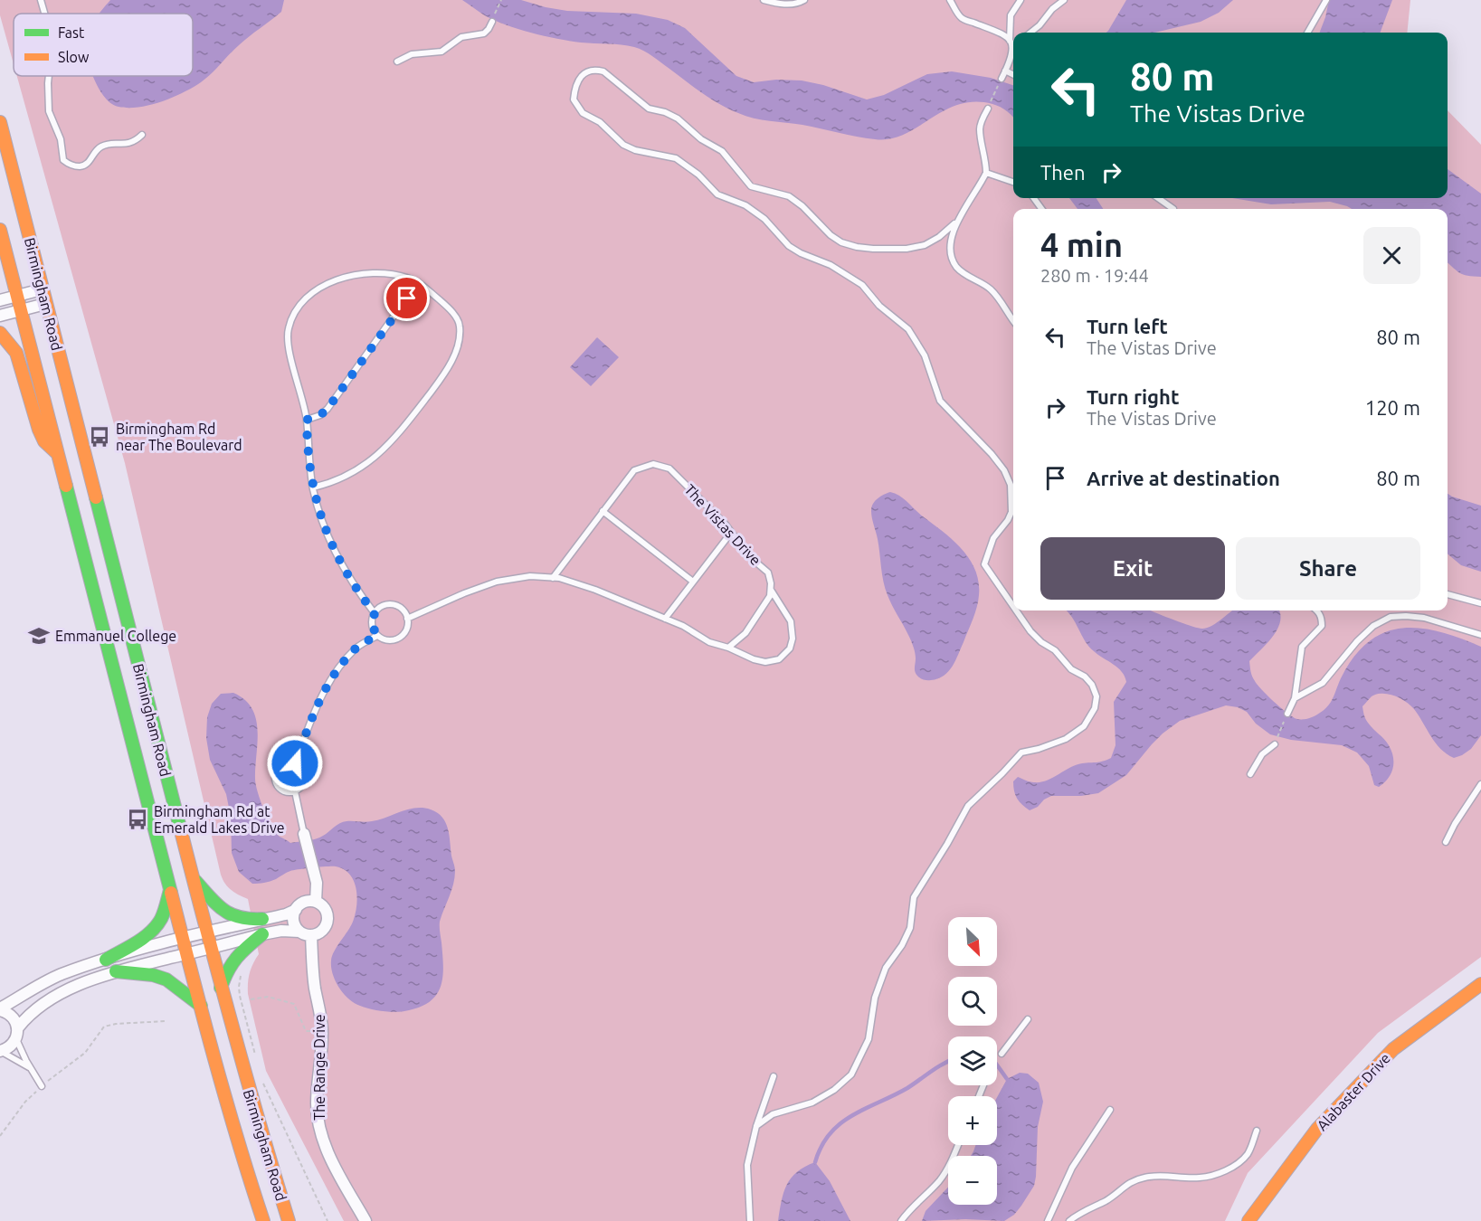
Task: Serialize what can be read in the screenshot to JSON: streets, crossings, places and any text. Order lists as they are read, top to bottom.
{
  "streets": {
    "street": ["Birmingham Road", "The Range Drive", "Alabaster Drive"],
    "lane": ["The Vistas Drive"]
  },
  "places": {
    "bus stop": ["Birmingham Rd near The Boulevard", "Birmingham Rd at Emerald Lakes Drive"],
    "school or university": ["Emmanuel College"]
  },
  "legend": ["Fast", "Slow"],
  "north": "bottom right",
  "page": {
    "turn": ["80 m", "The Vistas Drive"],
    "then": "Then",
    "heading": ["4 min", "280 m · 19:44"],
    "list": [
      {
        "name": "Turn left",
        "note": "The Vistas Drive",
        "value": "80 m"
      },
      {
        "name": "Turn right",
        "note": "The Vistas Drive",
        "value": "120 m"
      },
      {
        "name": "Arrive at destination",
        "value": "80 m"
      }
    ],
    "buttons": ["Exit", "Share"],
    "map_buttons": ["+", "−"]
  }
}
